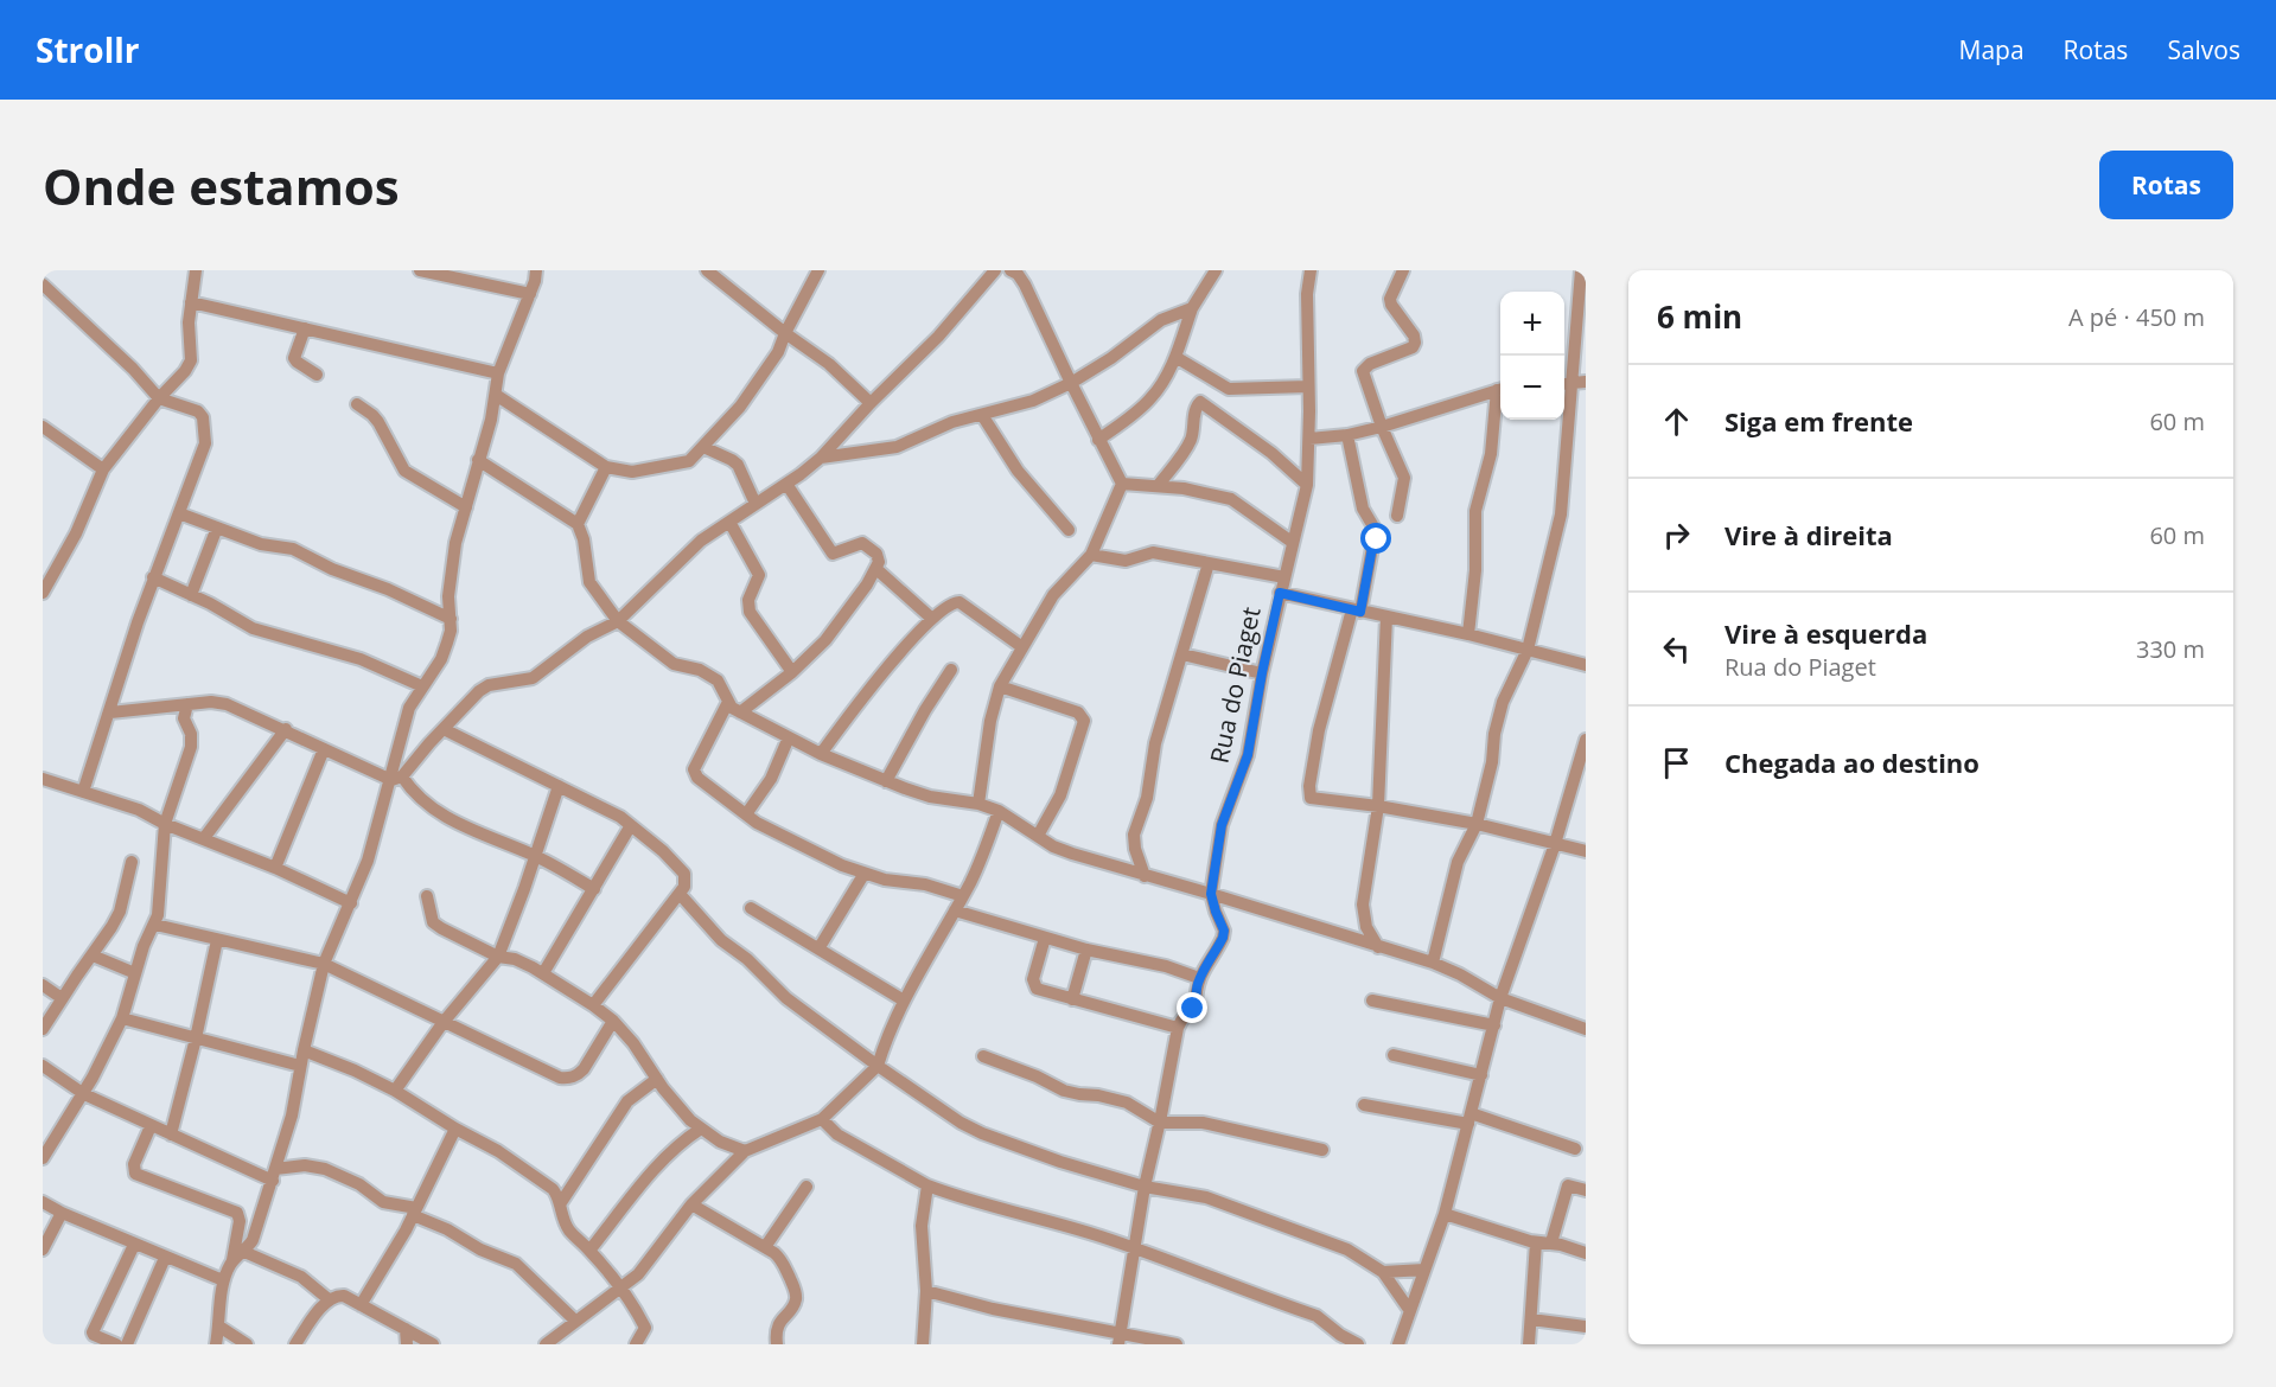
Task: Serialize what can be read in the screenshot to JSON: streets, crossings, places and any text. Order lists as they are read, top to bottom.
{
  "streets": {
    "street": ["Rua do Piaget"]
  },
  "page": {
    "header": "Strollr",
    "nav": ["Mapa", "Rotas", "Salvos"],
    "buttons": "Rotas",
    "title": "Onde estamos",
    "heading": ["6 min", "A pé · 450 m"],
    "map_buttons": ["+", "−"],
    "list": [
      ["Siga em frente", "60 m"],
      ["Vire à direita", "60 m"],
      ["Vire à esquerda", "Rua do Piaget", "330 m"],
      "Chegada ao destino"
    ]
  }
}
